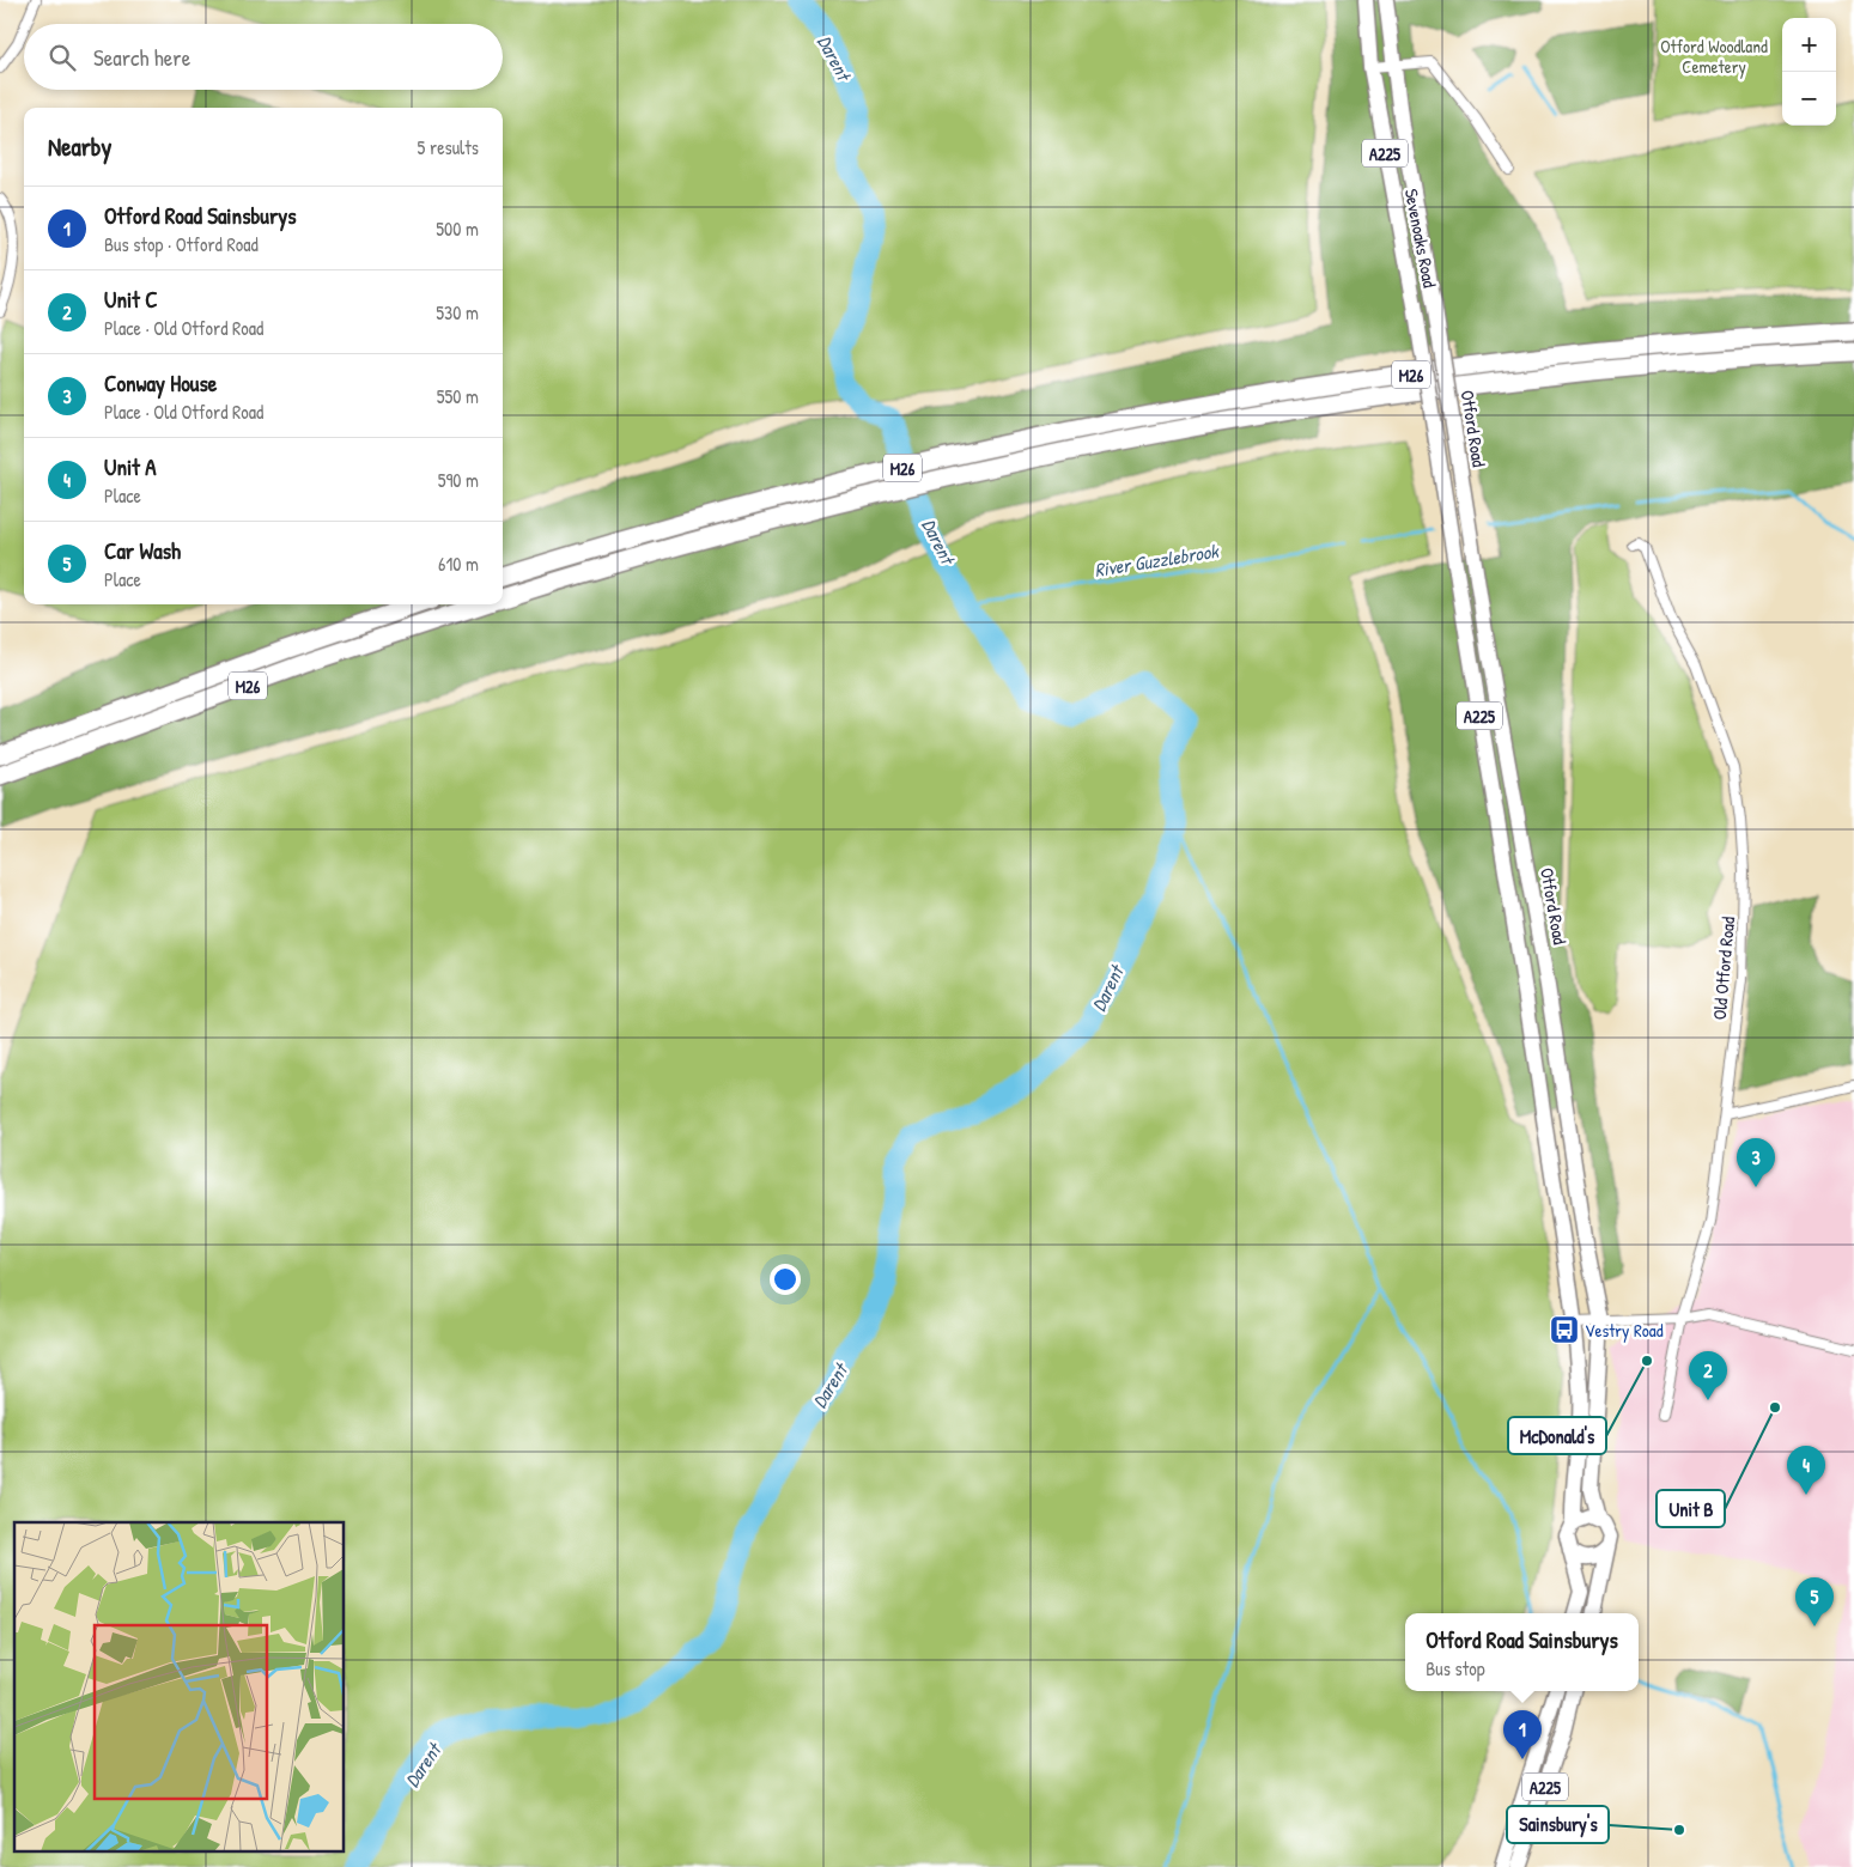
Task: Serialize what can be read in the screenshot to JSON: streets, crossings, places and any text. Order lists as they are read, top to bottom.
{
  "streets": {
    "highway": ["M26"],
    "main road": ["A225", "Sevenoaks Road", "Otford Road"],
    "street": ["Old Otford Road"]
  },
  "crossings": [
    ["A225", "Sevenoaks Road"],
    ["A225", "Otford Road"],
    ["Sevenoaks Road", "Otford Road"]
  ],
  "water": ["Darent", "River Guzzlebrook"],
  "parks": ["Otford Woodland Cemetery"],
  "places": {
    "bus stop": ["Vestry Road"],
    "other": ["McDonald's", "Unit B", "Sainsbury's"]
  },
  "page": {
    "map_buttons": ["+", "−"],
    "search": "Search here",
    "heading": ["Nearby", "5 results"],
    "list": [
      {
        "mark": "1",
        "name": "Otford Road Sainsburys",
        "note": "Bus stop · Otford Road",
        "value": "500 m"
      },
      {
        "mark": "2",
        "name": "Unit C",
        "note": "Place · Old Otford Road",
        "value": "530 m"
      },
      {
        "mark": "3",
        "name": "Conway House",
        "note": "Place · Old Otford Road",
        "value": "550 m"
      },
      {
        "mark": "4",
        "name": "Unit A",
        "note": "Place",
        "value": "590 m"
      },
      {
        "mark": "5",
        "name": "Car Wash",
        "note": "Place",
        "value": "610 m"
      }
    ],
    "pins": [
      "3",
      "2",
      "4",
      "5",
      "1"
    ],
    "popup": ["Otford Road Sainsburys", "Bus stop"]
  }
}
